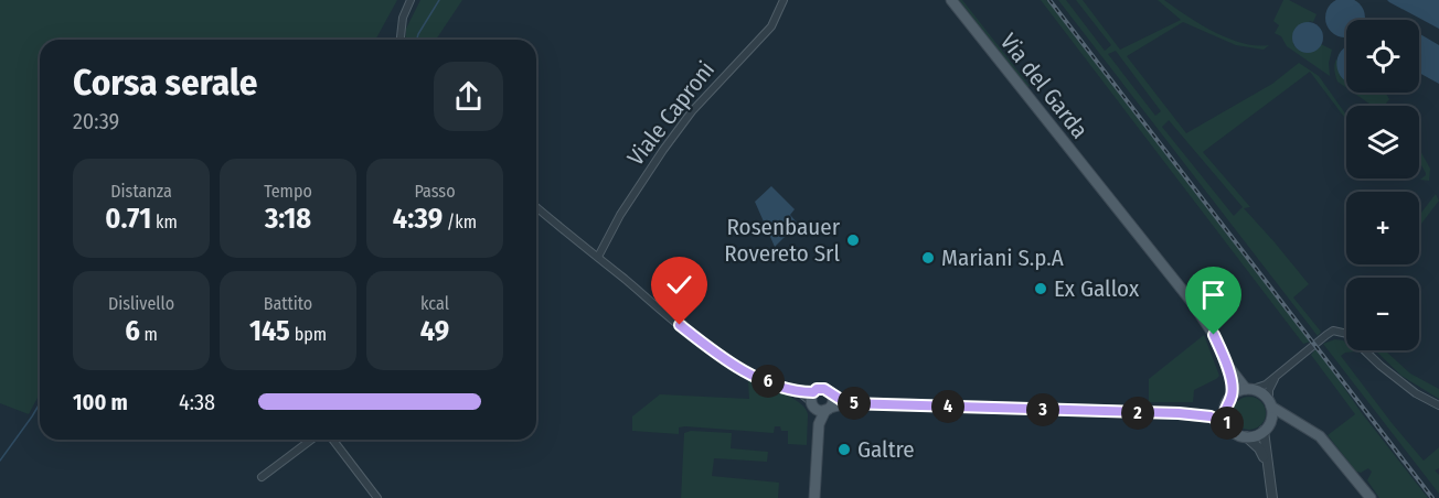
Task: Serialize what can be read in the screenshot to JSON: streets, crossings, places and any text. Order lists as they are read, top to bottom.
{
  "streets": {
    "main road": ["Via del Garda"],
    "street": ["Viale Caproni"]
  },
  "places": [
    "Rosenbauer Rovereto Srl",
    "Mariani S.p.A",
    "Ex Gallox",
    "Galtre"
  ],
  "page": {
    "map_buttons": ["+", "−"],
    "heading": ["Corsa serale", "20:39"],
    "stats": [
      ["Distanza", "0.71 km"],
      ["Tempo", "3:18"],
      ["Passo", "4:39 /km"],
      ["Dislivello", "6 m"],
      ["Battito", "145 bpm"],
      ["kcal", "49"]
    ],
    "pins": [
      "6",
      "5",
      "4",
      "3",
      "2",
      "1"
    ],
    "list": [
      {
        "name": "100 m",
        "note": "4:38"
      }
    ]
  }
}
